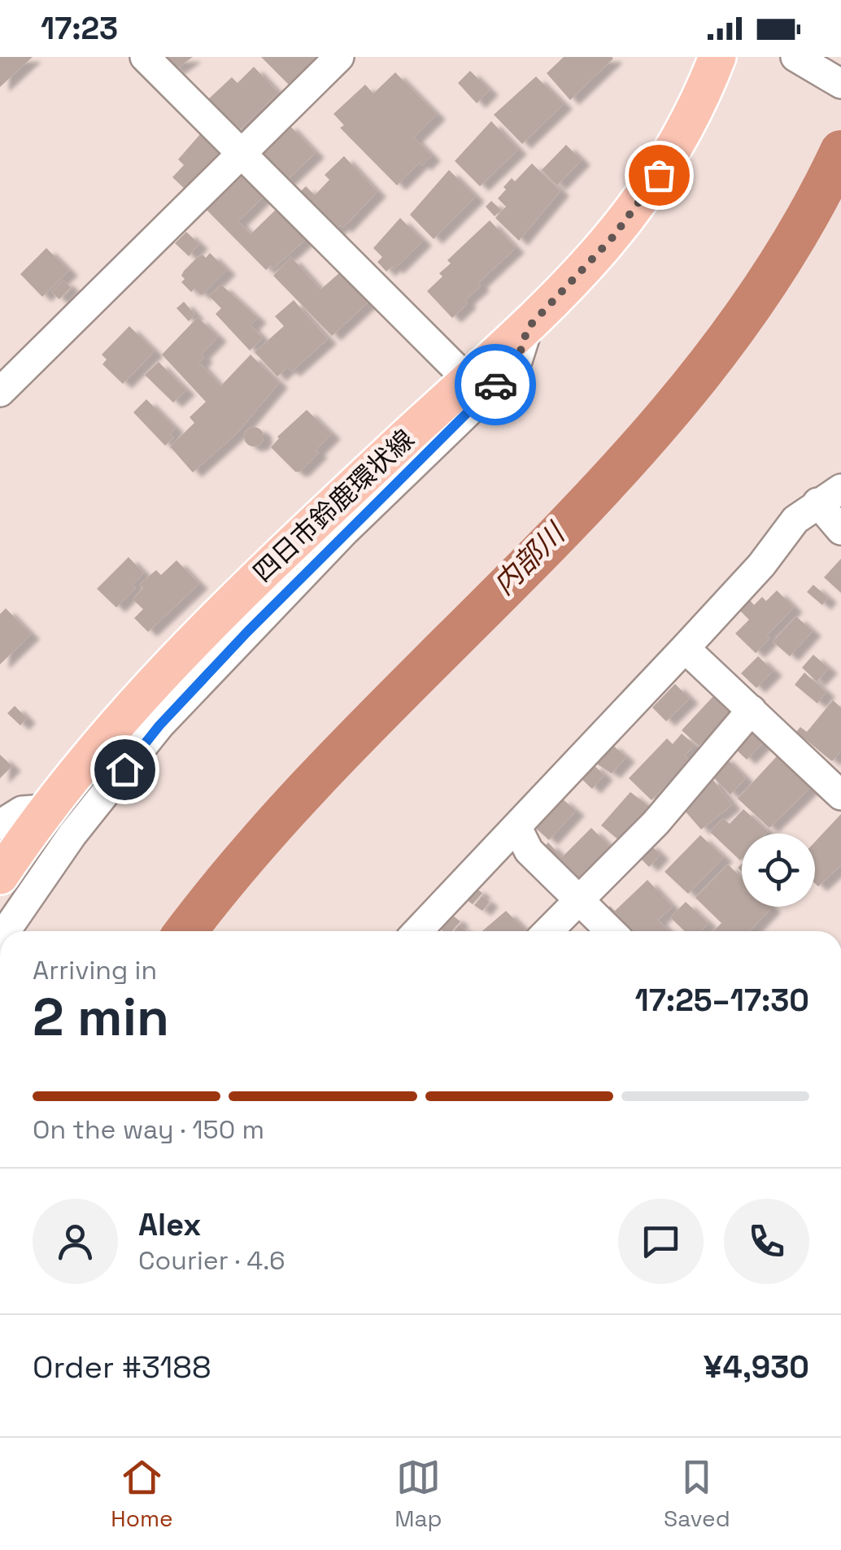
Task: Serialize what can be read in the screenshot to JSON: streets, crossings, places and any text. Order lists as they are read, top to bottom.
{
  "streets": {
    "main road": ["四日市鈴鹿環状線"]
  },
  "water": ["内部川"],
  "page": {
    "status": "17:23",
    "heading": ["2 min", "Arriving in", "17:25–17:30"],
    "panel": [
      "Alex",
      "Courier · 4.6",
      "Order #3188",
      "¥4,930"
    ],
    "bar": "On the way · 150 m",
    "tabs": ["Home", "Map", "Saved"]
  }
}
